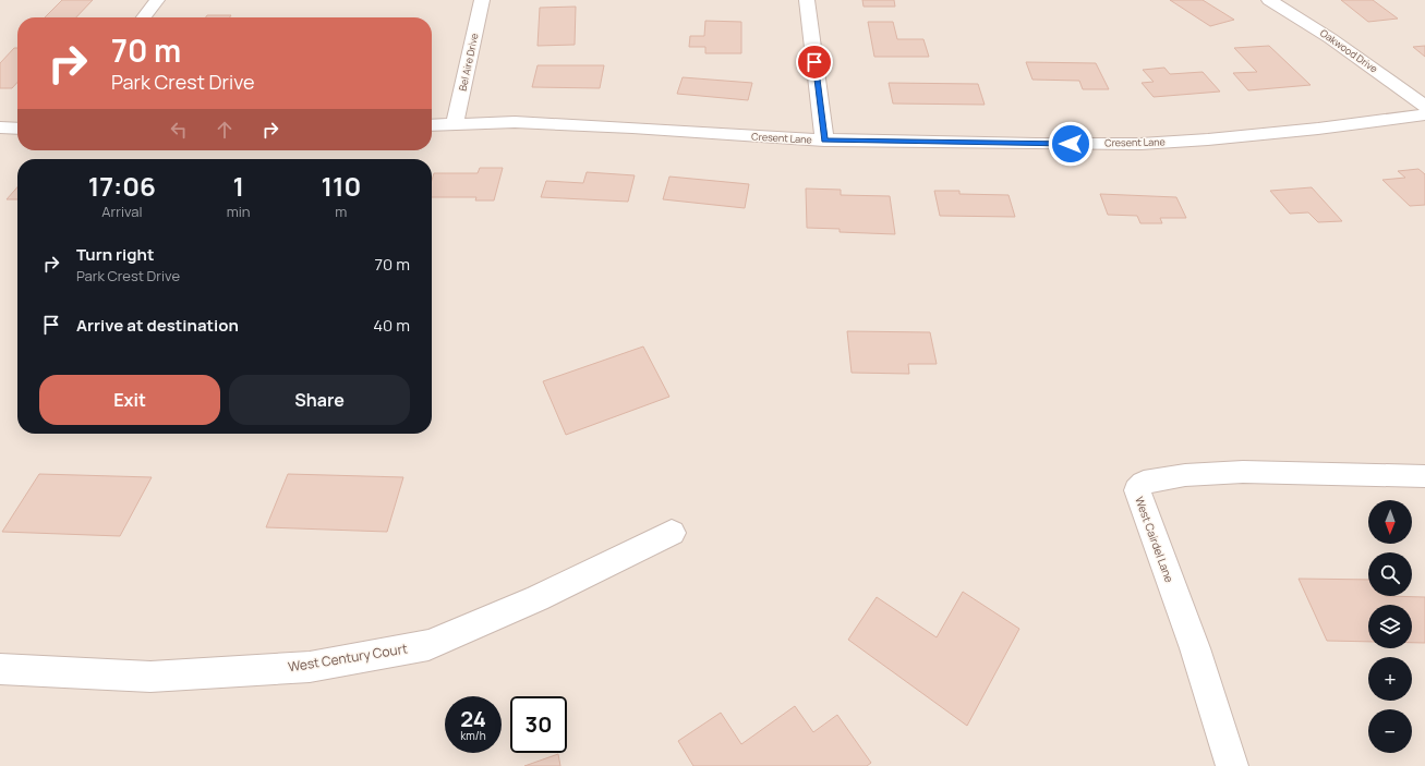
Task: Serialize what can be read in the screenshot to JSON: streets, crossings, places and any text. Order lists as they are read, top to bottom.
{
  "streets": {
    "street": [
      "Oakwood Drive",
      "Bel Aire Drive",
      "Cresent Lane",
      "West Cairdel Lane",
      "West Century Court"
    ]
  },
  "crossings": [
    ["Bel Aire Drive", "Cresent Lane"]
  ],
  "north": "bottom",
  "page": {
    "turn": ["70 m", "Park Crest Drive"],
    "eta": [
      "17:06",
      "Arrival",
      "1",
      "min",
      "110",
      "m"
    ],
    "list": [
      {
        "name": "Turn right",
        "note": "Park Crest Drive",
        "value": "70 m"
      },
      {
        "name": "Arrive at destination",
        "value": "40 m"
      }
    ],
    "buttons": ["Exit", "Share"],
    "map_buttons": ["+", "−"],
    "speed": "24 km/h",
    "limit": "30"
  }
}
